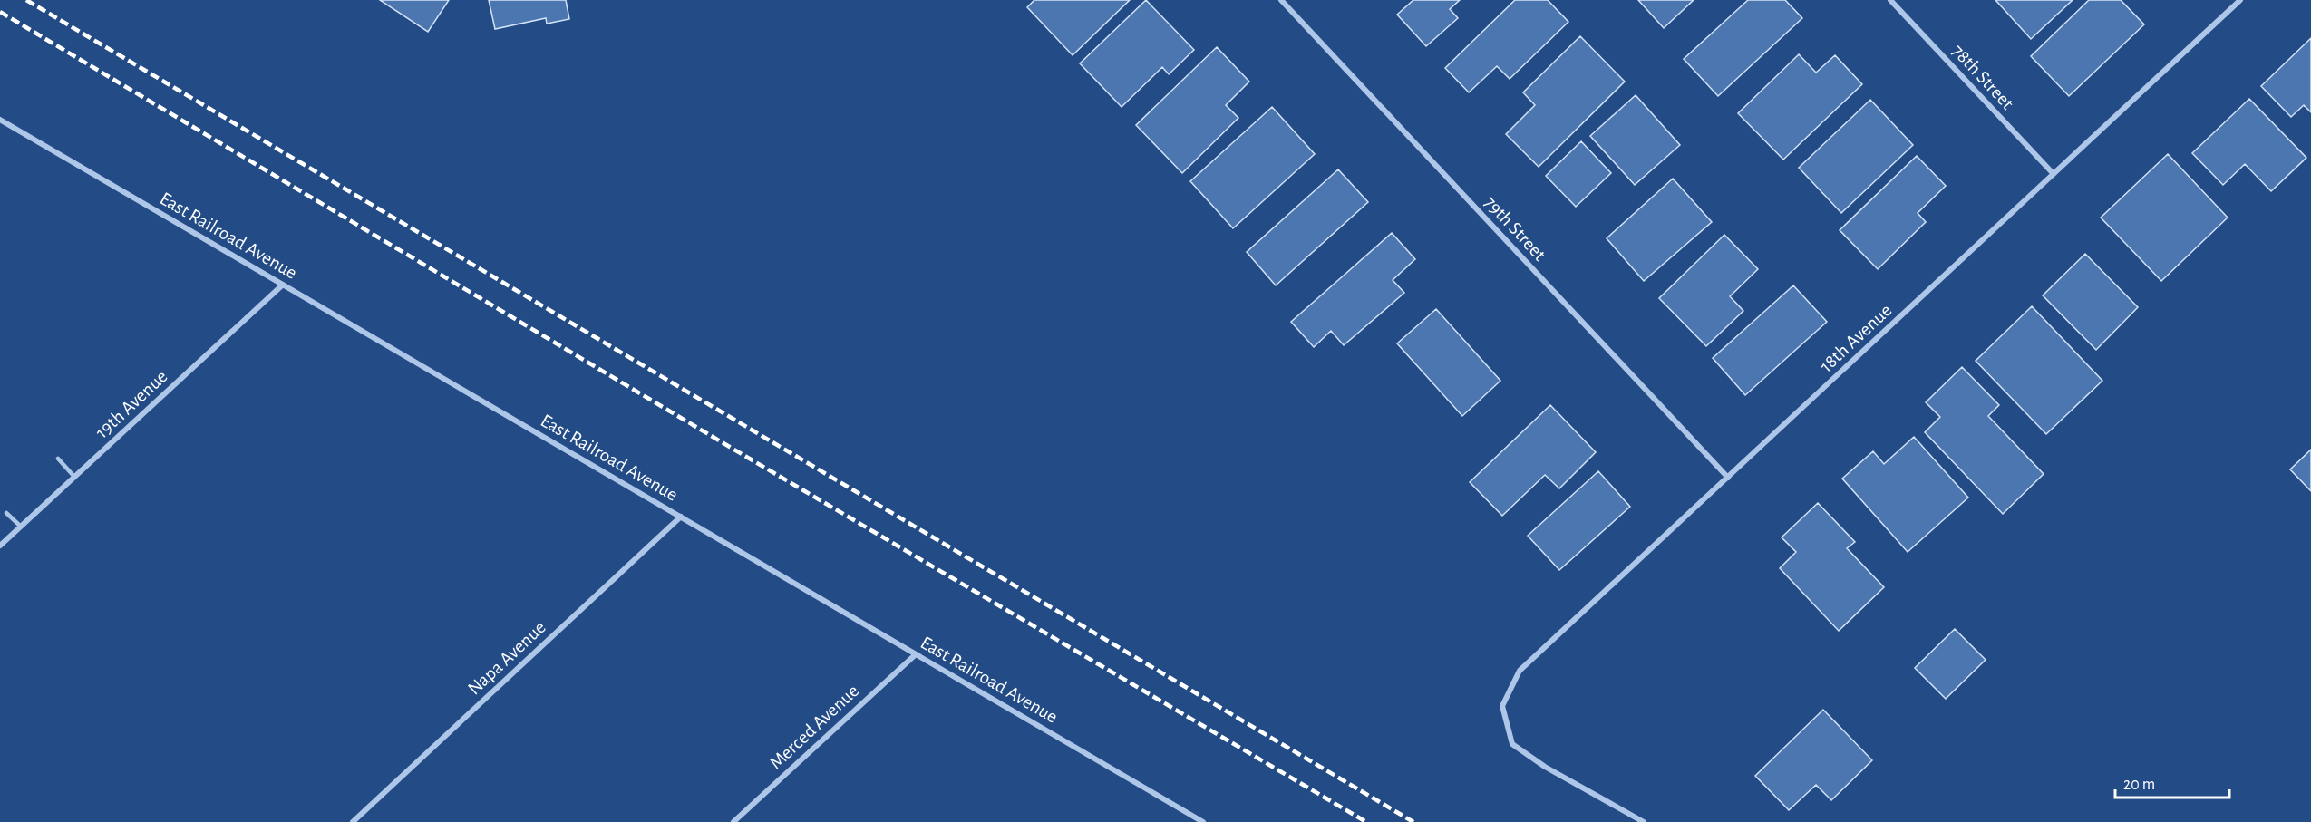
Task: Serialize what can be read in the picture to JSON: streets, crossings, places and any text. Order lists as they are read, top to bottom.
{
  "streets": {
    "street": [
      "78th Street",
      "79th Street",
      "East Railroad Avenue",
      "18th Avenue",
      "19th Avenue",
      "Napa Avenue",
      "Merced Avenue"
    ]
  },
  "crossings": [
    ["78th Street", "18th Avenue"],
    ["79th Street", "18th Avenue"],
    ["East Railroad Avenue", "19th Avenue"],
    ["East Railroad Avenue", "Napa Avenue"],
    ["East Railroad Avenue", "Merced Avenue"]
  ],
  "scale_bar": "20 m"
}
